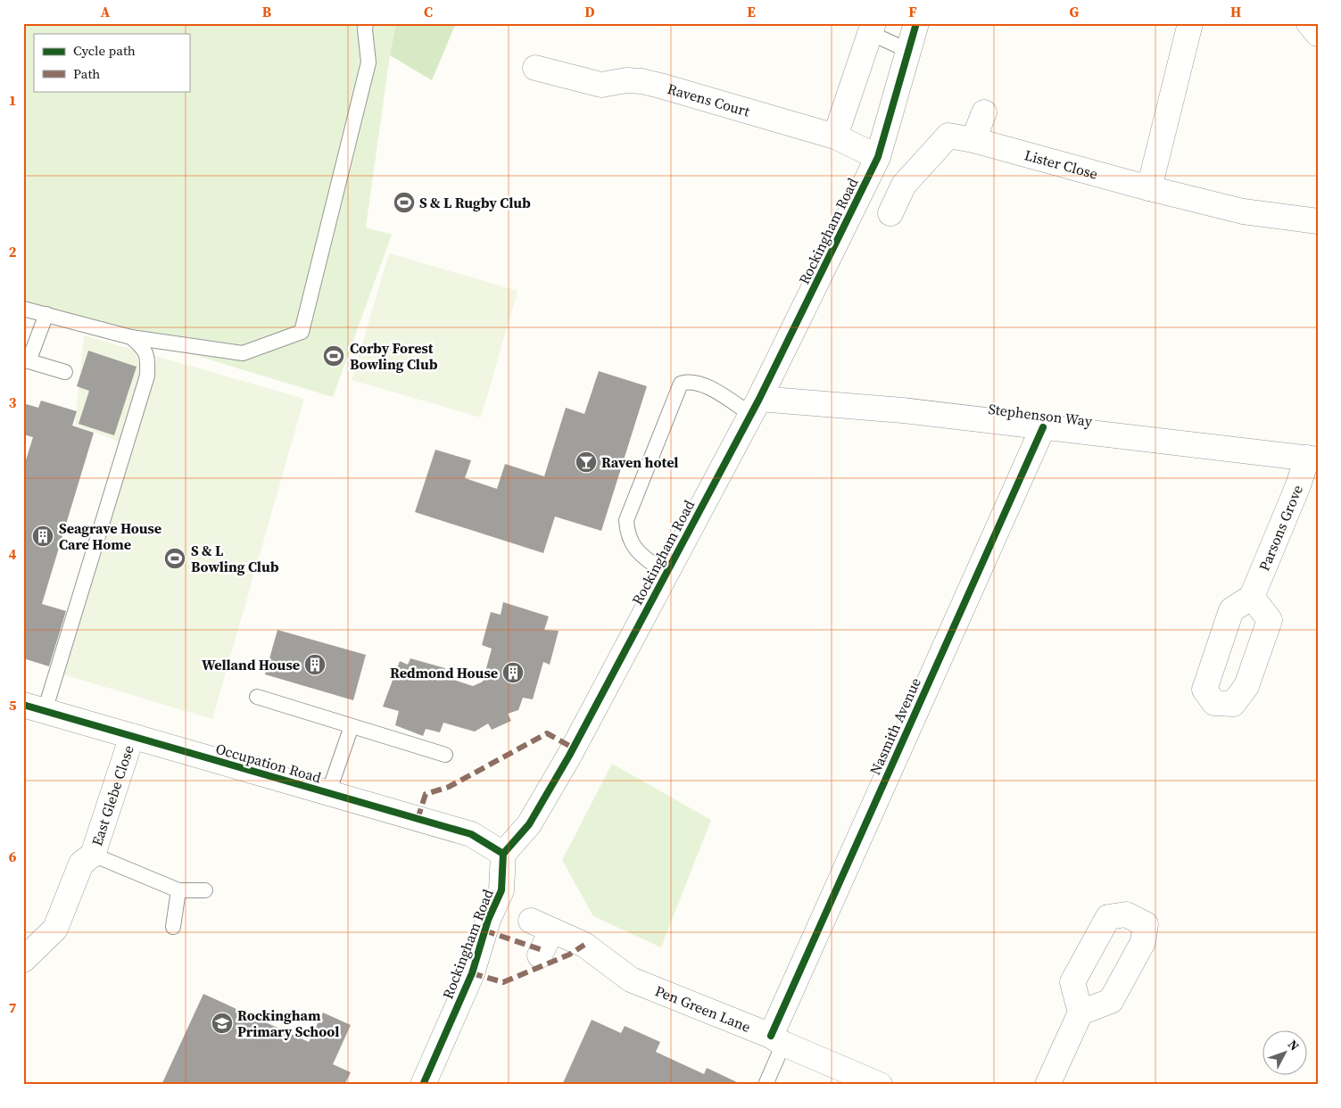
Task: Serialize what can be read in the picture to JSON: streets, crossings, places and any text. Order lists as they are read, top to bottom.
{
  "streets": {
    "street": [
      "Ravens Court",
      "Lister Close",
      "Rockingham Road",
      "Stephenson Way",
      "Parsons Grove",
      "Nasmith Avenue",
      "Occupation Road",
      "East Glebe Close",
      "Pen Green Lane"
    ]
  },
  "crossings": [
    ["Ravens Court", "Rockingham Road"],
    ["Rockingham Road", "Stephenson Way"],
    ["Rockingham Road", "Occupation Road"],
    ["Stephenson Way", "Parsons Grove"],
    ["Stephenson Way", "Nasmith Avenue"],
    ["Nasmith Avenue", "Pen Green Lane"],
    ["Occupation Road", "East Glebe Close"]
  ],
  "places": {
    "sports": ["S & L Rugby Club", "Corby Forest Bowling Club", "S & L Bowling Club"],
    "bar": ["Raven hotel"],
    "building": ["Seagrave House Care Home", "Welland House", "Redmond House"],
    "school or university": ["Rockingham Primary School"]
  },
  "legend": ["Cycle path", "Path"],
  "north": "top right",
  "grid": {
    "columns": [
      "A",
      "B",
      "C",
      "D",
      "E",
      "F",
      "G",
      "H"
    ],
    "rows": [
      "1",
      "2",
      "3",
      "4",
      "5",
      "6",
      "7"
    ]
  }
}
